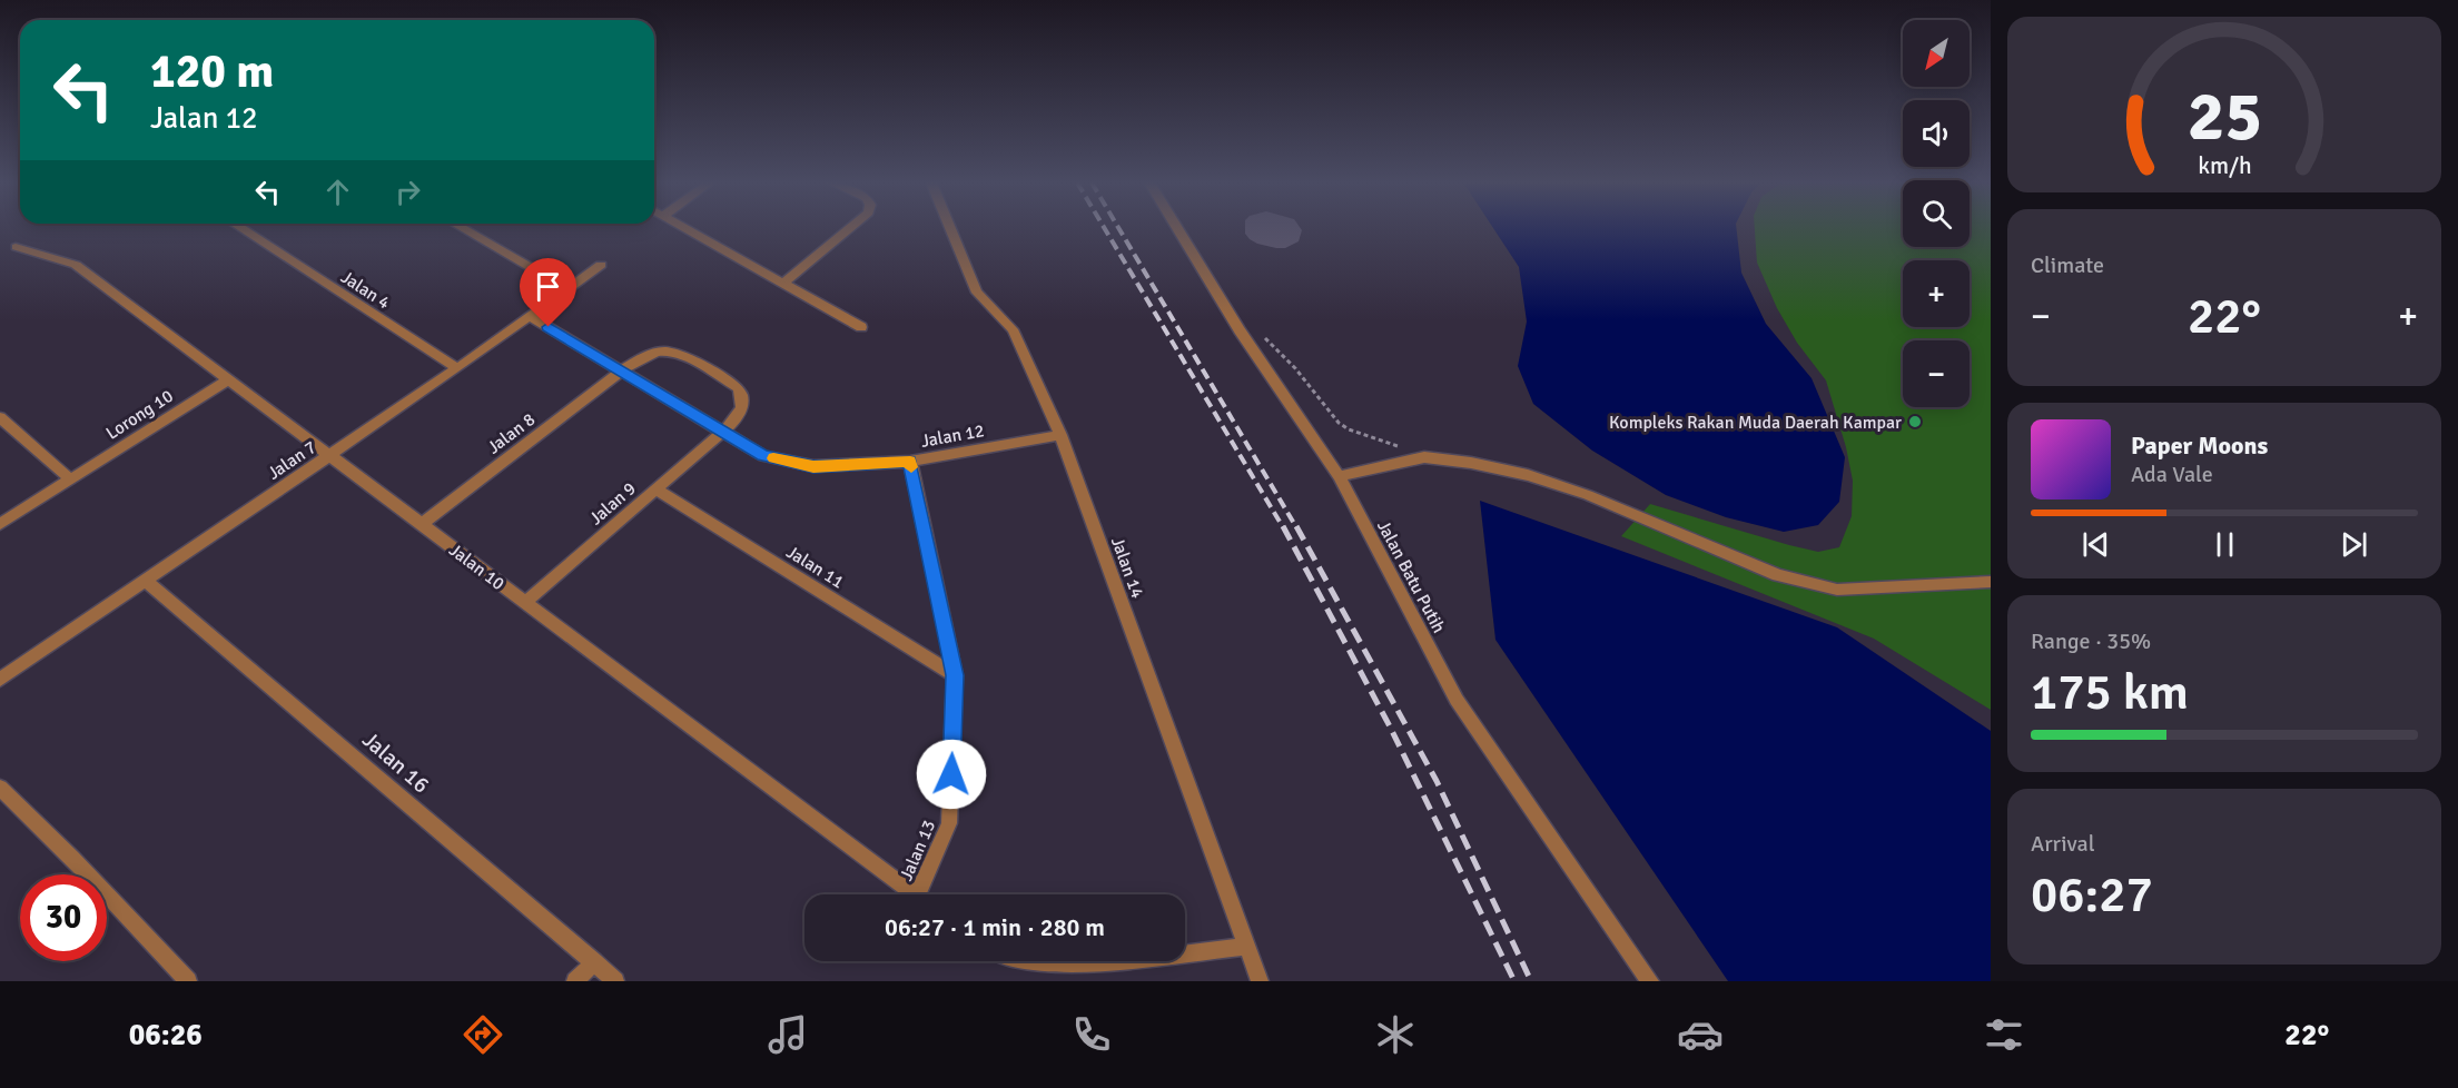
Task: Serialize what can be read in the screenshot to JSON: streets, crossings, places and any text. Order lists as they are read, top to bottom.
{
  "streets": {
    "street": [
      "Jalan 4",
      "Lorong 10",
      "Jalan 8",
      "Jalan 12",
      "Jalan 7",
      "Jalan 9",
      "Jalan 10",
      "Jalan 11",
      "Jalan 14",
      "Jalan Batu Putih",
      "Jalan 16",
      "Jalan 13"
    ]
  },
  "crossings": [
    ["Jalan 4", "Jalan 7"],
    ["Lorong 10", "Jalan 10"],
    ["Jalan 8", "Jalan 12"],
    ["Jalan 8", "Jalan 9"],
    ["Jalan 8", "Jalan 10"],
    ["Jalan 12", "Jalan 7"],
    ["Jalan 12", "Jalan 9"],
    ["Jalan 12", "Jalan 14"],
    ["Jalan 12", "Jalan 13"],
    ["Jalan 7", "Jalan 10"],
    ["Jalan 7", "Jalan 16"],
    ["Jalan 9", "Jalan 10"],
    ["Jalan 9", "Jalan 11"],
    ["Jalan 11", "Jalan 13"]
  ],
  "places": ["Kompleks Rakan Muda Daerah Kampar"],
  "north": "bottom left",
  "page": {
    "map_buttons": ["+", "−"],
    "turn": ["120 m", "Jalan 12"],
    "tile": [
      "Climate",
      ["Range · 35%", "175 km"],
      ["Arrival", "06:27"]
    ],
    "heat": ["−", "22°", "+"],
    "song": ["Paper Moons", "Ada Vale"],
    "limit": "30",
    "trip": "06:27 · 1 min · 280 m",
    "tabs": ["06:26", "22°"],
    "gauge": ["25", "km/h"]
  }
}
